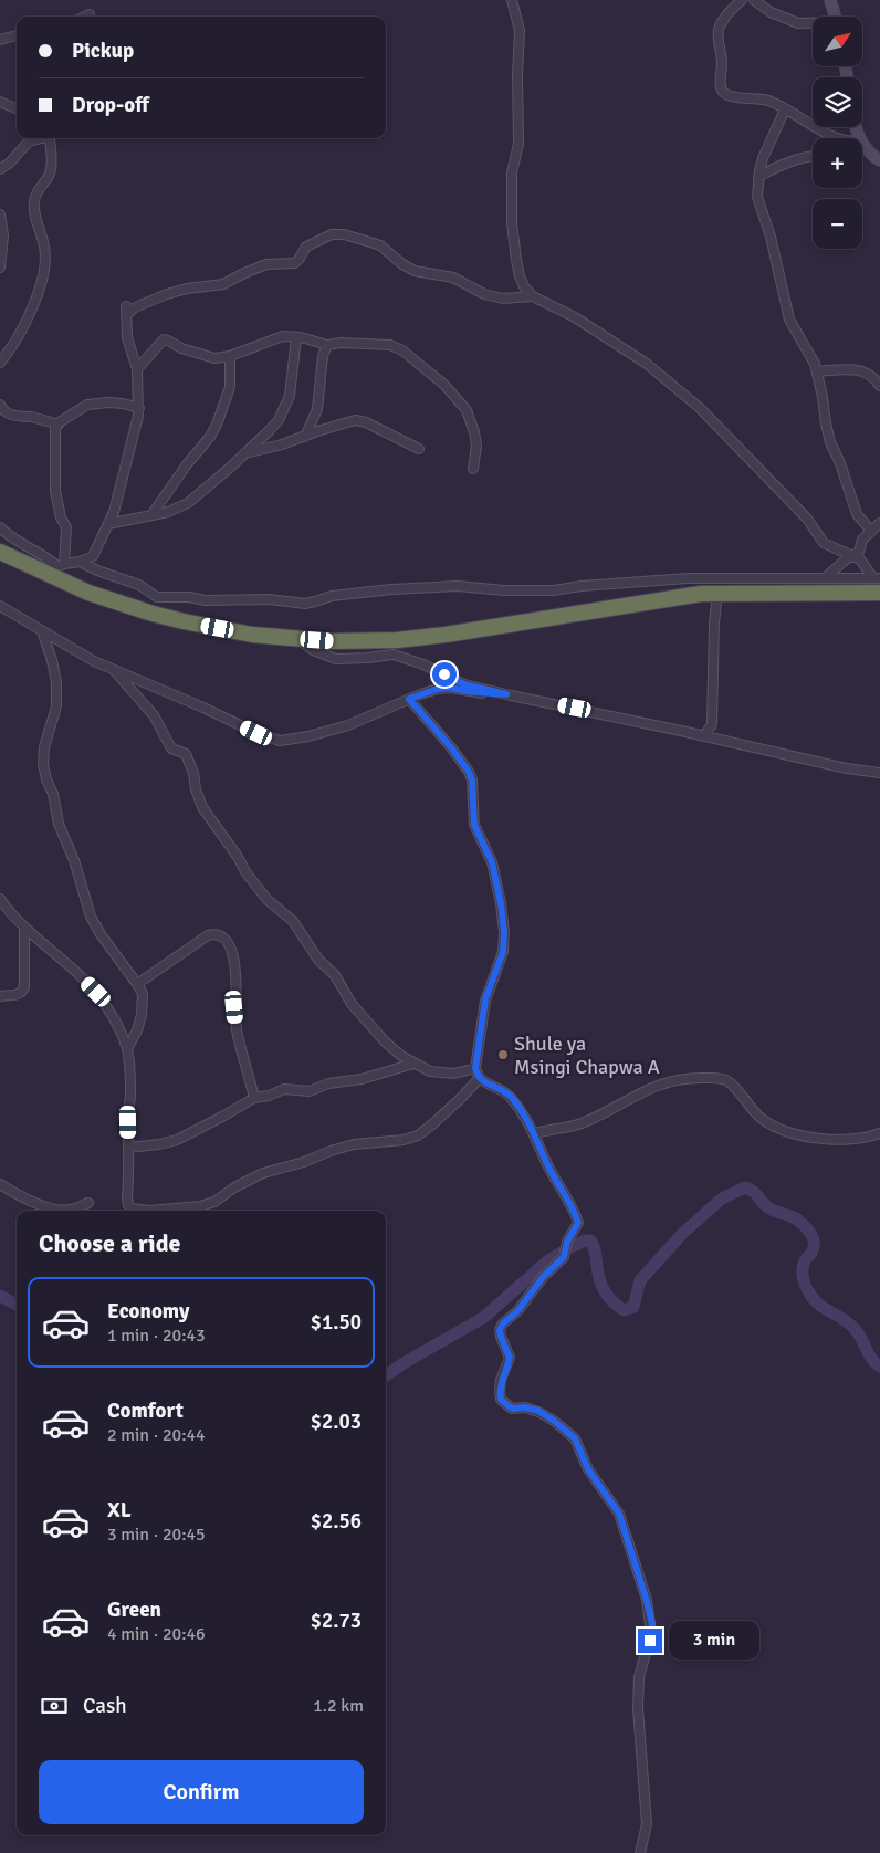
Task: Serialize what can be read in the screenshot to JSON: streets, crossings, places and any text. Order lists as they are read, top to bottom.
{
  "places": ["Shule ya Msingi Chapwa A"],
  "north": "top right",
  "page": {
    "map_buttons": ["+", "−"],
    "banner": ["Pickup", "Drop-off"],
    "heading": "Choose a ride",
    "list": [
      {
        "name": "Economy",
        "note": "1 min · 20:43",
        "value": "$1.50"
      },
      {
        "name": "Comfort",
        "note": "2 min · 20:44",
        "value": "$2.03"
      },
      {
        "name": "XL",
        "note": "3 min · 20:45",
        "value": "$2.56"
      },
      {
        "name": "Green",
        "note": "4 min · 20:46",
        "value": "$2.73"
      }
    ],
    "bubble": "3 min",
    "pay": ["Cash", "1.2 km"],
    "buttons": "Confirm"
  }
}
